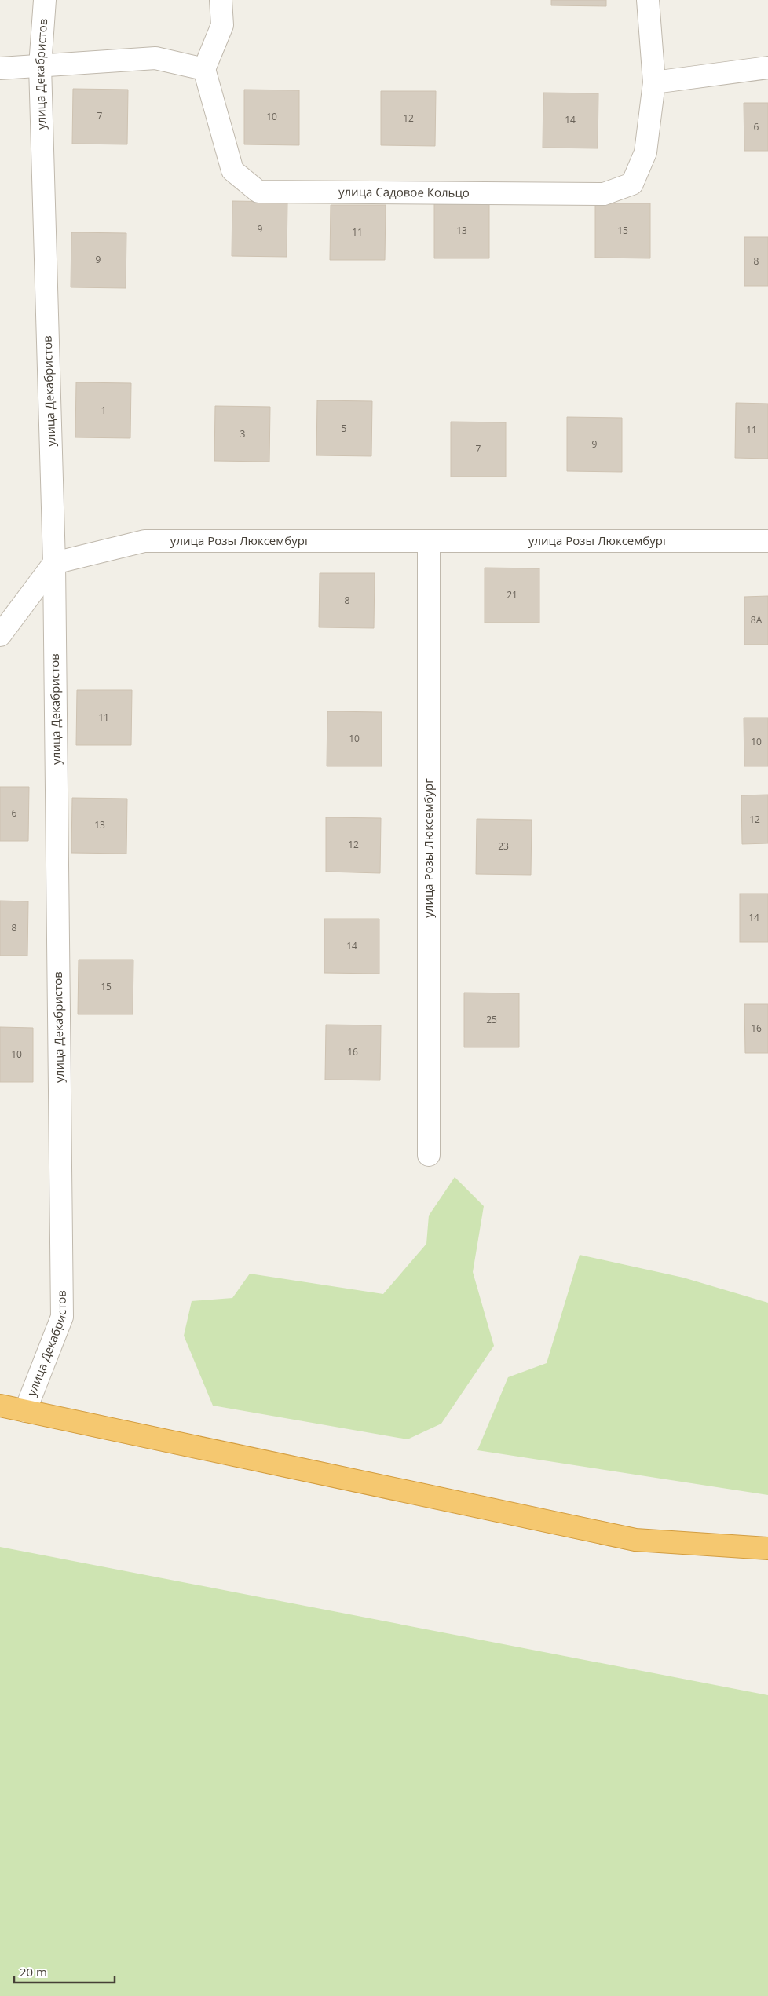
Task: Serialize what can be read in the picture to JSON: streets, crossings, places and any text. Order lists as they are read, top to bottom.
{
  "streets": {
    "street": ["улица Декабристов", "улица Садовое Кольцо", "улица Розы Люксембург"]
  },
  "crossings": [
    ["улица Декабристов", "улица Розы Люксембург"]
  ],
  "house_numbers": [
    "7",
    "10",
    "12",
    "14",
    "6",
    "9",
    "13",
    "15",
    "11",
    "9",
    "8",
    "1",
    "5",
    "11",
    "3",
    "9",
    "7",
    "21",
    "8",
    "8А",
    "11",
    "10",
    "10",
    "6",
    "12",
    "13",
    "12",
    "23",
    "14",
    "8",
    "14",
    "15",
    "25",
    "16",
    "16",
    "10"
  ],
  "scale_bar": "20 m"
}
